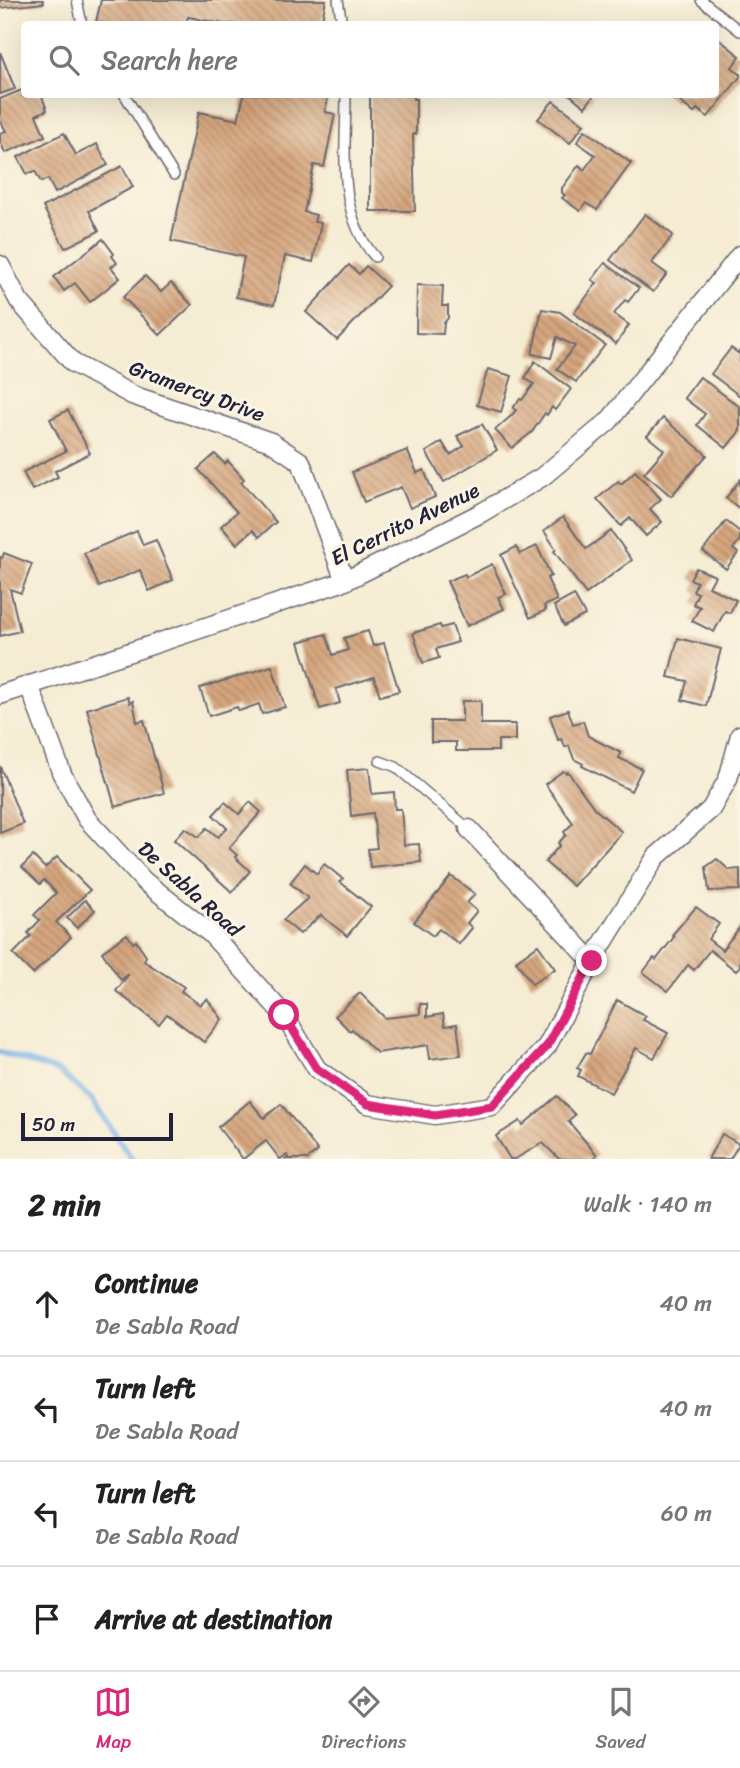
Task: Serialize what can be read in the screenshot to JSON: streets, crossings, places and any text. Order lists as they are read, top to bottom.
{
  "streets": {
    "street": ["Gramercy Drive", "El Cerrito Avenue", "De Sabla Road"]
  },
  "crossings": [
    ["Gramercy Drive", "El Cerrito Avenue"],
    ["El Cerrito Avenue", "De Sabla Road"]
  ],
  "scale_bar": "50 m",
  "page": {
    "search": "Search here",
    "scale": "50 m",
    "heading": ["2 min", "Walk · 140 m"],
    "list": [
      ["Continue", "De Sabla Road", "40 m"],
      ["Turn left", "De Sabla Road", "40 m"],
      ["Turn left", "De Sabla Road", "60 m"],
      "Arrive at destination"
    ],
    "nav": ["Map", "Directions", "Saved"]
  }
}
